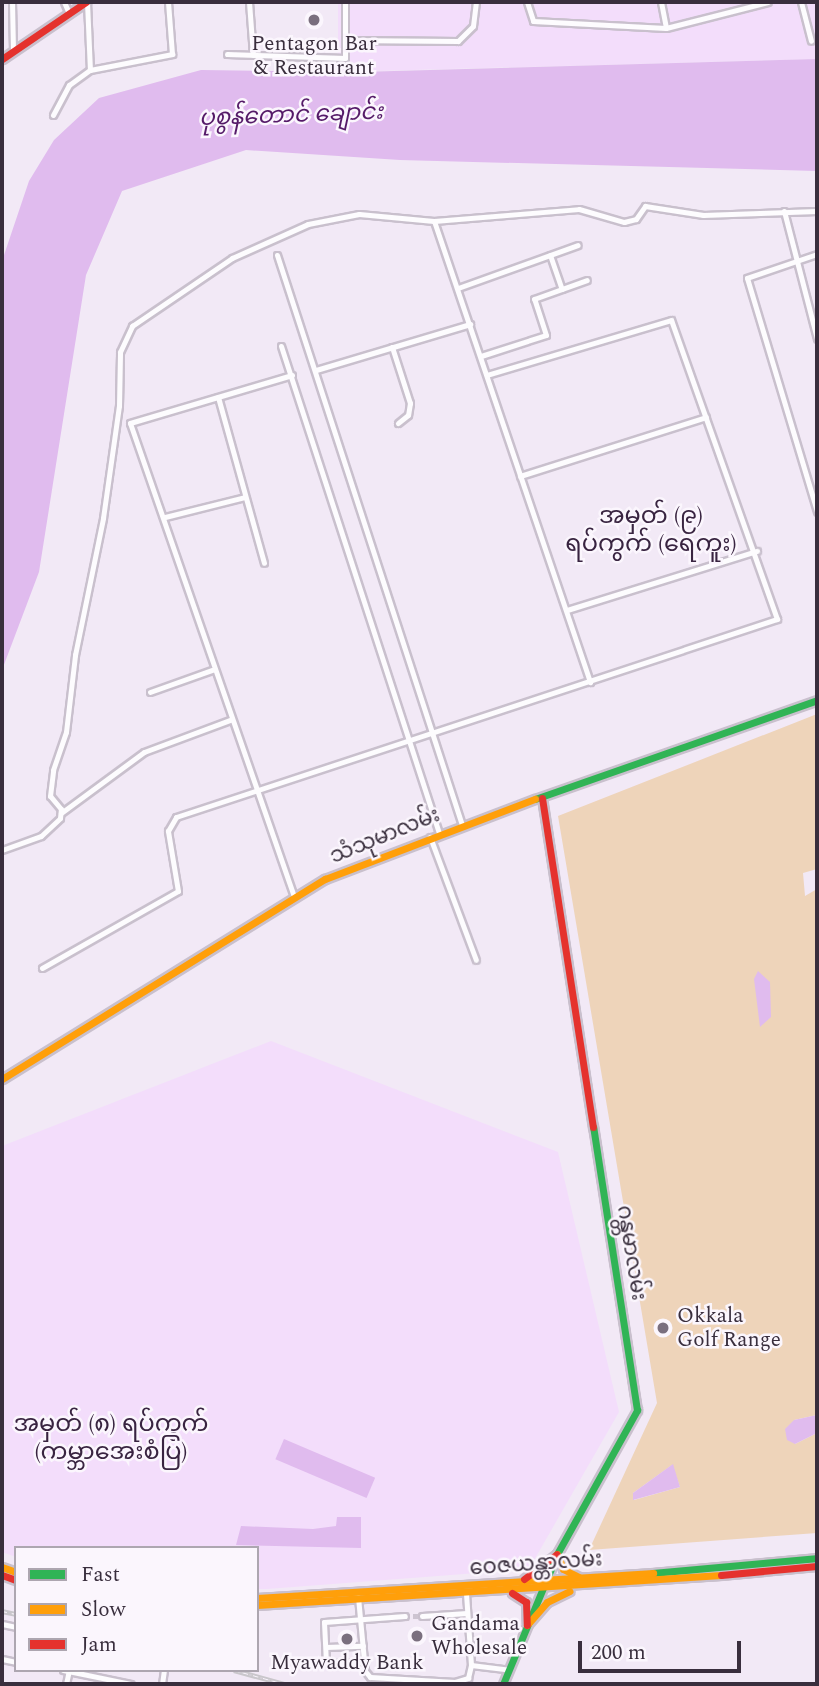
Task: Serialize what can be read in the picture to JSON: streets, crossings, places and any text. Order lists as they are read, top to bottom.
{
  "streets": {
    "main road": ["သံသုမာလမ်း", "ဂန္တမာလမ်း", "ဝေဇယန္တာလမ်း"]
  },
  "crossings": [
    ["သံသုမာလမ်း", "ဂန္တမာလမ်း"],
    ["ဂန္တမာလမ်း", "ဝေဇယန္တာလမ်း"]
  ],
  "districts": ["အမှတ် (၉) ရပ်ကွက် (ရေကူး)", "အမှတ် (၈) ရပ်ကွက် (ကမ္ဘာအေးစံပြ)"],
  "water": ["ပုစွန်တောင် ချောင်း"],
  "places": [
    "Pentagon Bar & Restaurant",
    "Okkala Golf Range",
    "Gandama Wholesale",
    "Myawaddy Bank"
  ],
  "legend": ["Fast", "Slow", "Jam"],
  "scale_bar": "200 m"
}
